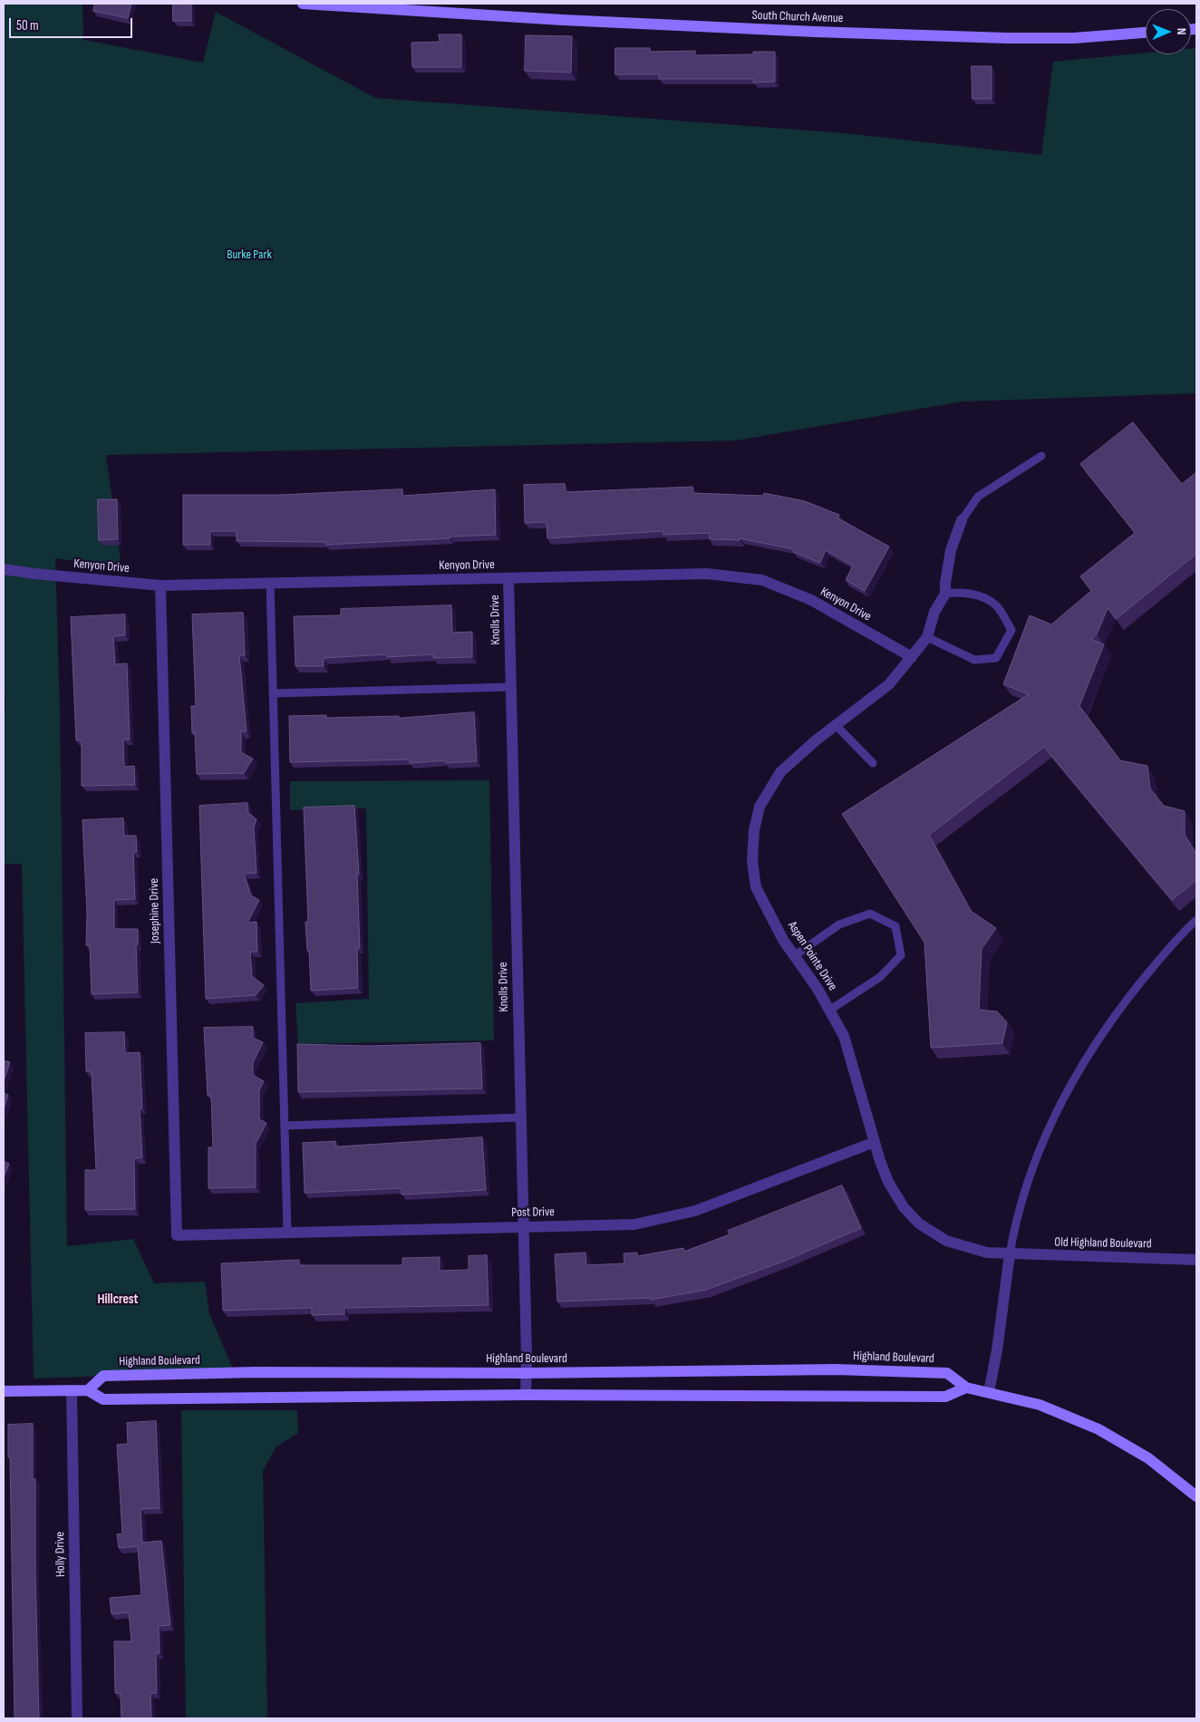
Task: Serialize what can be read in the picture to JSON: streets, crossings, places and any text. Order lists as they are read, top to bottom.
{
  "streets": {
    "main road": ["South Church Avenue", "Highland Boulevard"],
    "street": [
      "Kenyon Drive",
      "Knolls Drive",
      "Josephine Drive",
      "Aspen Pointe Drive",
      "Post Drive",
      "Old Highland Boulevard",
      "Holly Drive"
    ]
  },
  "crossings": [
    ["Kenyon Drive", "Knolls Drive"],
    ["Kenyon Drive", "Josephine Drive"],
    ["Kenyon Drive", "Aspen Pointe Drive"],
    ["Knolls Drive", "Post Drive"],
    ["Knolls Drive", "Highland Boulevard"],
    ["Josephine Drive", "Post Drive"],
    ["Aspen Pointe Drive", "Post Drive"],
    ["Aspen Pointe Drive", "Old Highland Boulevard"]
  ],
  "districts": ["Hillcrest"],
  "parks": ["Burke Park"],
  "scale_bar": "50 m",
  "north": "right"
}
